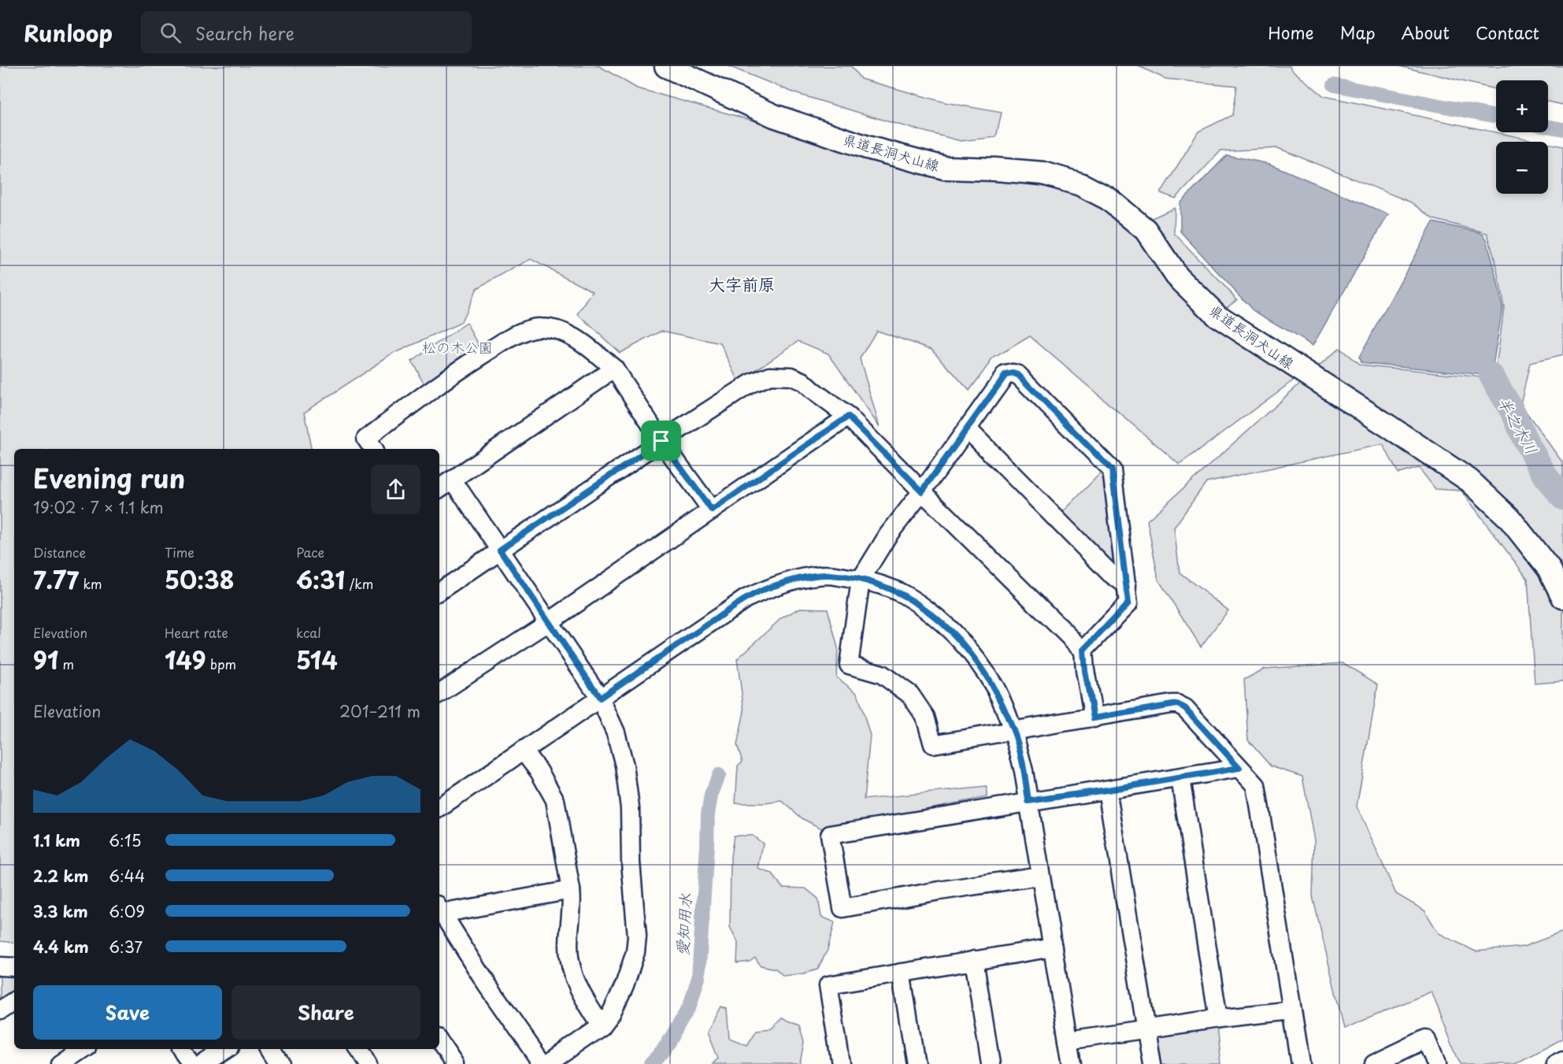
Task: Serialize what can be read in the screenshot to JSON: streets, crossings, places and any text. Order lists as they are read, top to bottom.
{
  "streets": {
    "main road": ["県道長洞犬山線"]
  },
  "districts": ["大字前原"],
  "water": ["半之木川", "愛知用水"],
  "parks": ["松の木公園"],
  "page": {
    "header": "Runloop",
    "search": "Search here",
    "nav": [
      "Home",
      "Map",
      "About",
      "Contact"
    ],
    "map_buttons": ["+", "−"],
    "heading": ["Evening run", "19:02 · 7 × 1.1 km"],
    "stats": [
      ["Distance", "7.77 km"],
      ["Time", "50:38"],
      ["Pace", "6:31 /km"],
      ["Elevation", "91 m"],
      ["Heart rate", "149 bpm"],
      ["kcal", "514"]
    ],
    "chart": ["Elevation", "201–211 m"],
    "list": [
      {
        "name": "1.1 km",
        "note": "6:15"
      },
      {
        "name": "2.2 km",
        "note": "6:44"
      },
      {
        "name": "3.3 km",
        "note": "6:09"
      },
      {
        "name": "4.4 km",
        "note": "6:37"
      }
    ],
    "buttons": ["Save", "Share"]
  }
}
